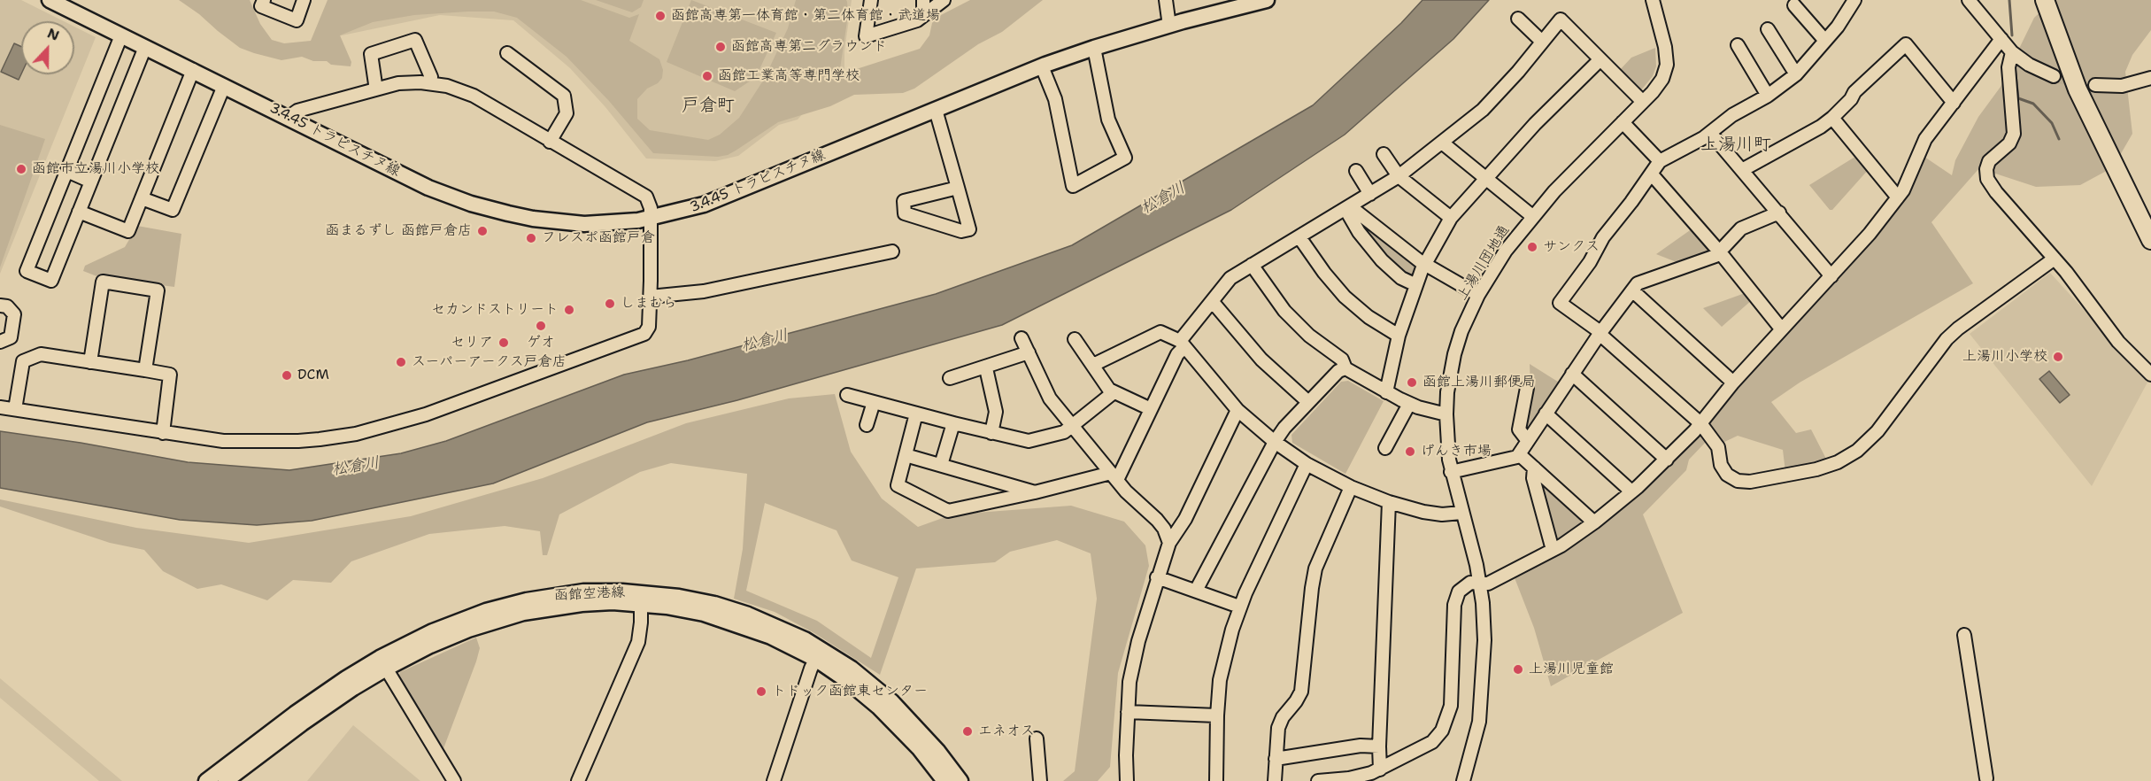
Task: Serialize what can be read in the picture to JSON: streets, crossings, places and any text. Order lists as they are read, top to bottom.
{
  "streets": {
    "main road": ["3.4.45 トラピスチヌ線", "函館空港線"],
    "street": ["上湯川団地通"]
  },
  "districts": ["戸倉町", "上湯川町"],
  "water": ["松倉川"],
  "places": [
    "函館高専第一体育館・第二体育館・武道場",
    "函館高専第二グラウンド",
    "函館工業高等専門学校",
    "函館市立湯川小学校",
    "函まるずし 函館戸倉店",
    "フレスポ函館戸倉",
    "サンクス",
    "しまむら",
    "セカンドストリート",
    "ゲオ",
    "セリア",
    "上湯川小学校",
    "スーパーアークス戸倉店",
    "DCM",
    "函館上湯川郵便局",
    "げんき市場",
    "上湯川児童館",
    "トドック函館東センター",
    "エネオス"
  ],
  "north": "top"
}
